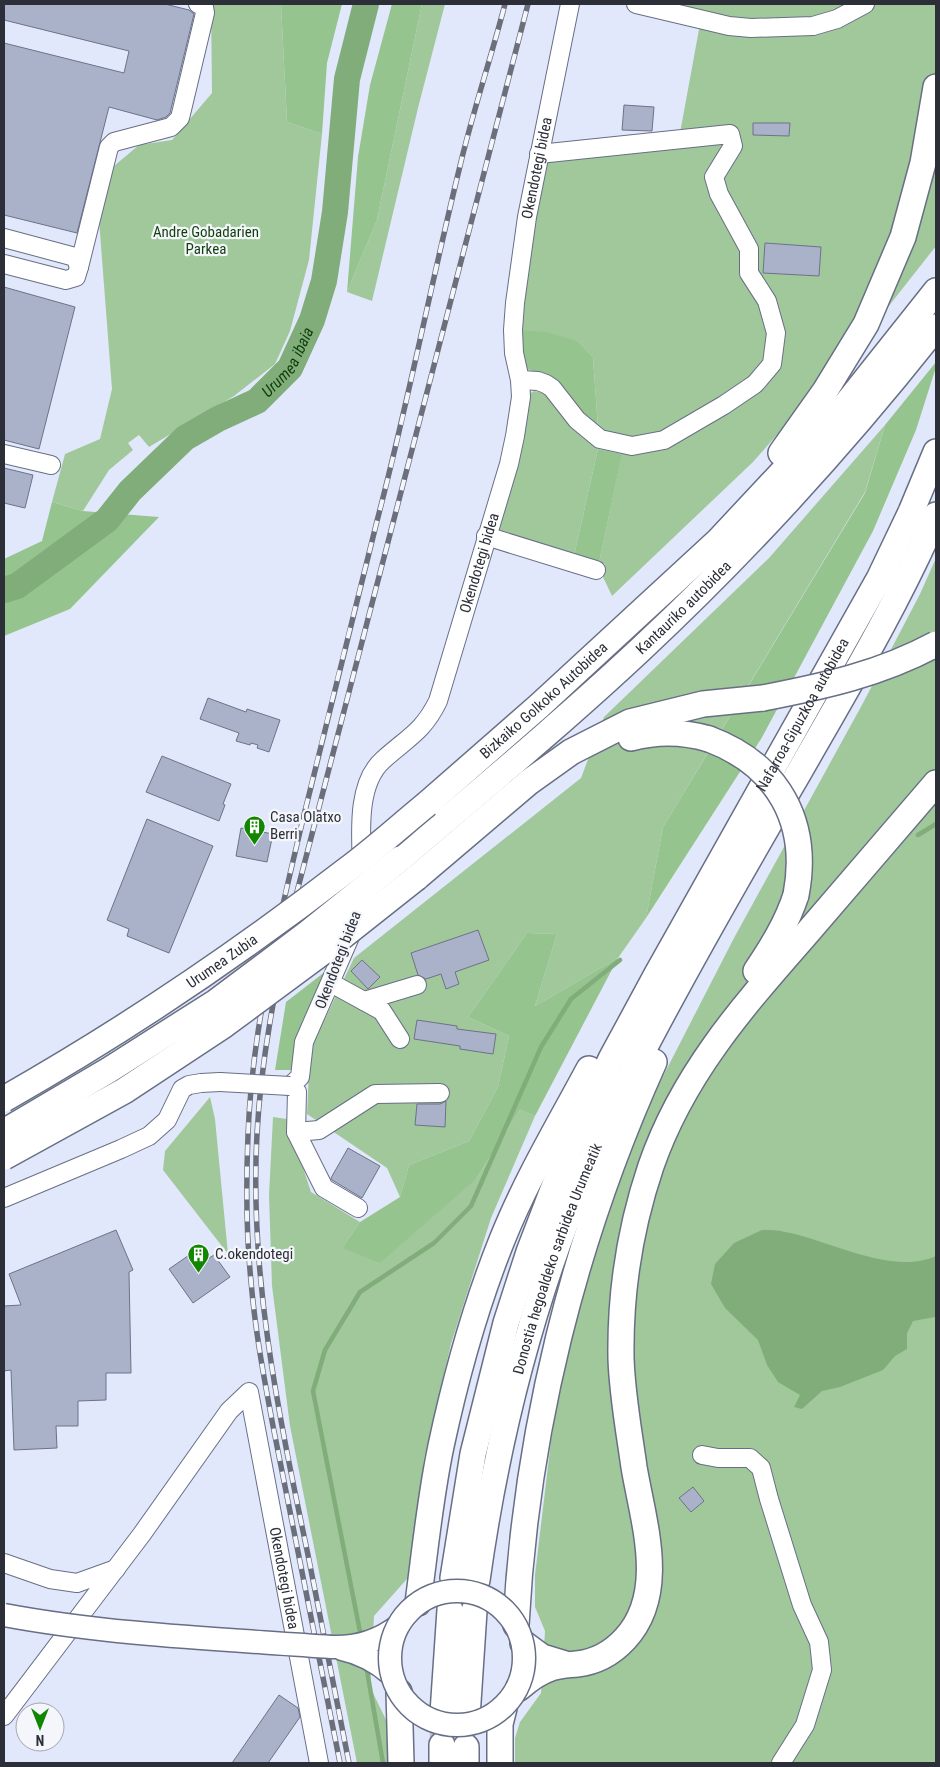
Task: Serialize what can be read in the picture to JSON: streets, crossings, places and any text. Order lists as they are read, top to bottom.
{
  "streets": {
    "highway": [
      "Kantauriko autobidea",
      "Bizkaiko Golkoko Autobidea",
      "Nafarroa-Gipuzkoa autobidea",
      "Urumea Zubia",
      "Donostia hegoaldeko sarbidea Urumeatik"
    ],
    "street": ["Okendotegi bidea"]
  },
  "crossings": [
    ["Kantauriko autobidea", "Bizkaiko Golkoko Autobidea"],
    ["Kantauriko autobidea", "Urumea Zubia"],
    ["Bizkaiko Golkoko Autobidea", "Urumea Zubia"],
    ["Nafarroa-Gipuzkoa autobidea", "Donostia hegoaldeko sarbidea Urumeatik"]
  ],
  "water": ["Urumea ibaia"],
  "parks": ["Andre Gobadarien Parkea"],
  "places": {
    "building": ["Casa Olatxo Berri", "C.okendotegi"]
  },
  "north": "bottom"
}
